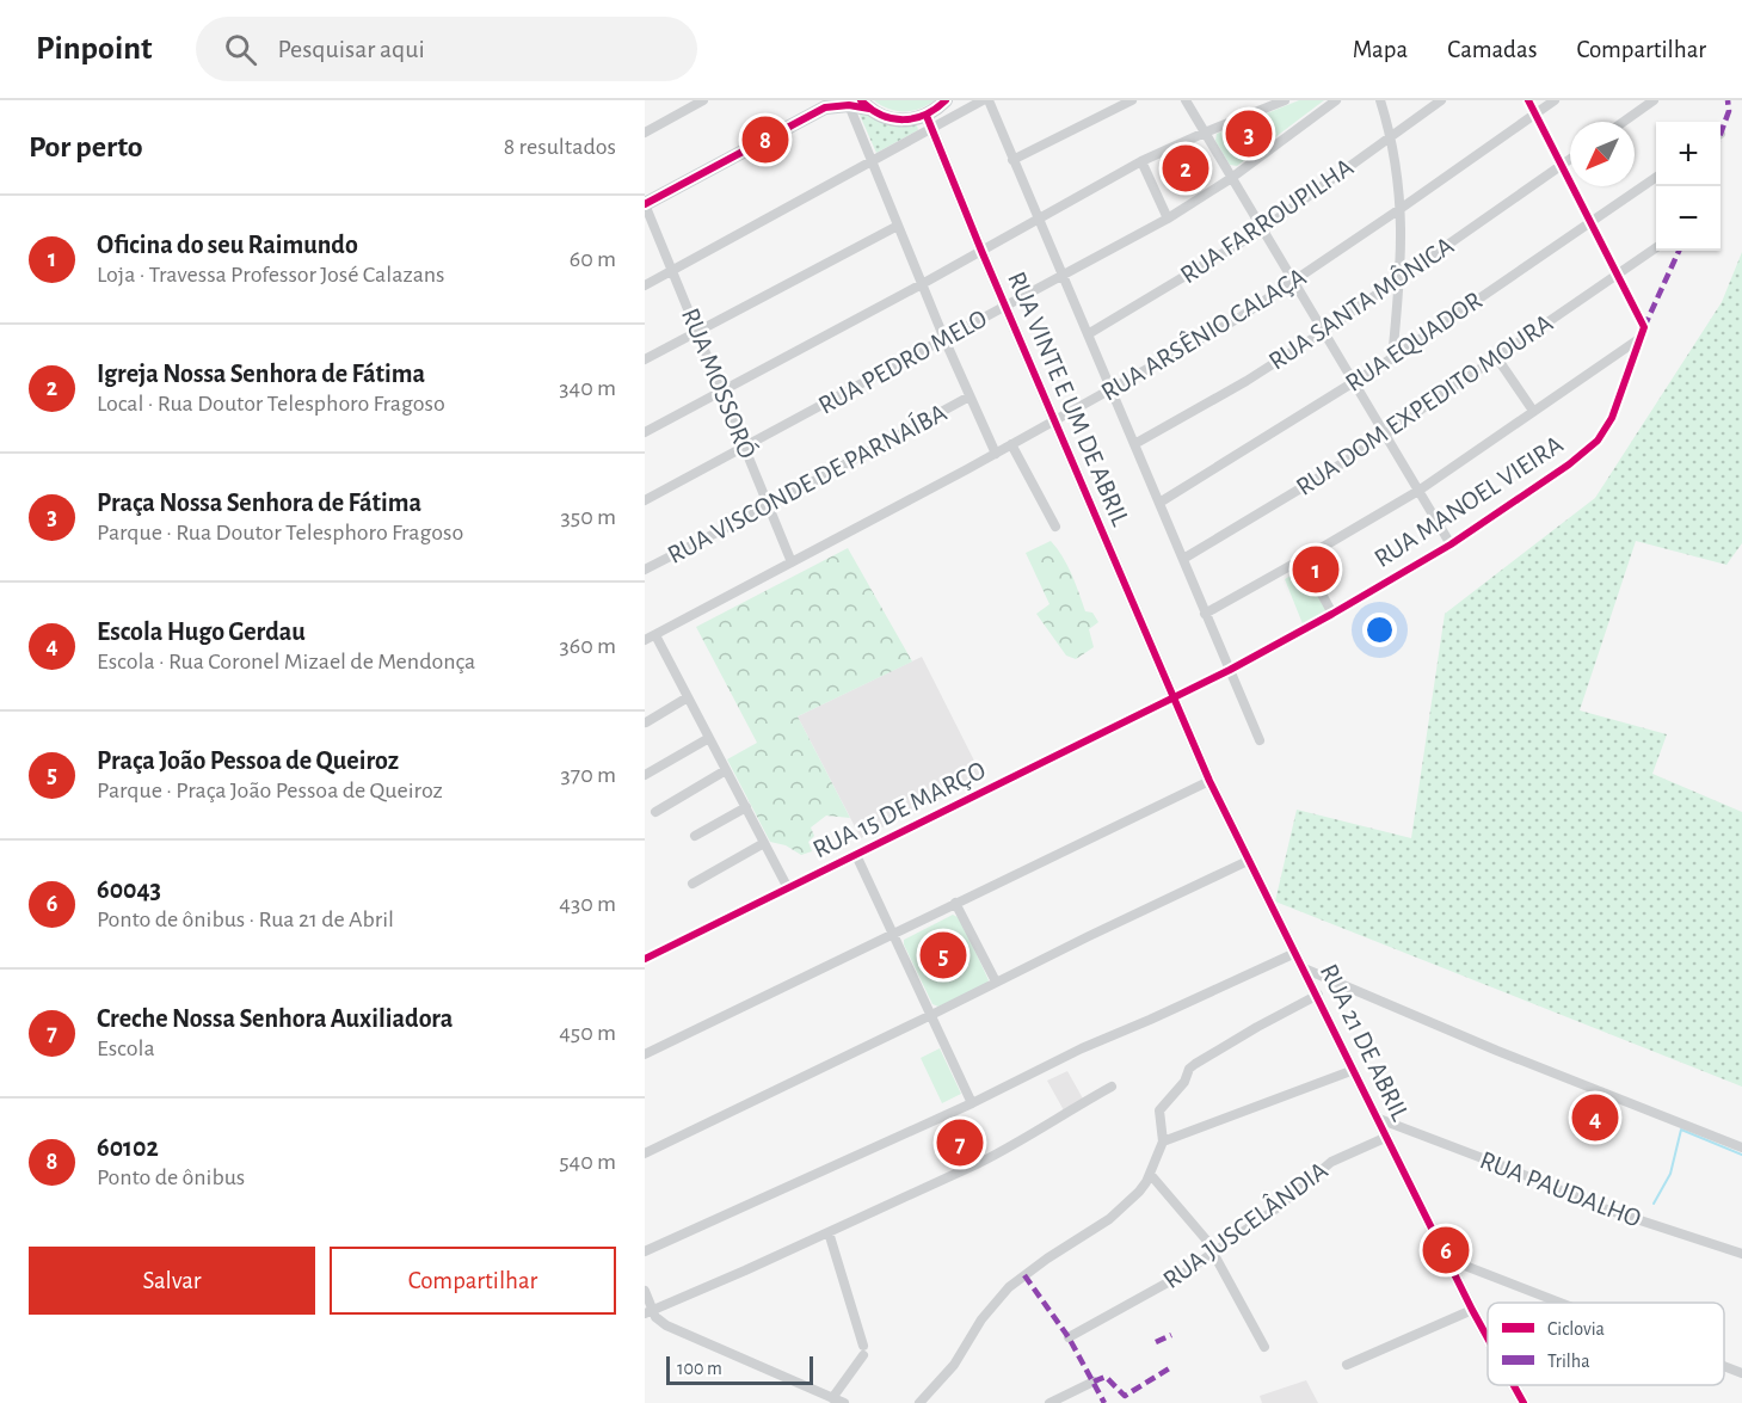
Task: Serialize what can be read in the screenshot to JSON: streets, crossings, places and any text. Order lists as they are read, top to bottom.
{
  "streets": {
    "street": [
      "RUA FARROUPILHA",
      "RUA SANTA MÔNICA",
      "RUA ARSÊNIO CALAÇA",
      "RUA EQUADOR",
      "RUA PEDRO MELO",
      "RUA MOSSORÓ",
      "RUA VINTE E UM DE ABRIL",
      "RUA DOM EXPEDITO MOURA",
      "RUA VISCONDE DE PARNAÍBA",
      "RUA MANOEL VIEIRA",
      "RUA 15 DE MARÇO",
      "RUA 21 DE ABRIL",
      "RUA PAUDALHO",
      "RUA JUSCELÂNDIA"
    ]
  },
  "crossings": [
    ["RUA ARSÊNIO CALAÇA", "RUA MOSSORÓ"],
    ["RUA ARSÊNIO CALAÇA", "RUA VINTE E UM DE ABRIL"],
    ["RUA PEDRO MELO", "RUA MOSSORÓ"],
    ["RUA PEDRO MELO", "RUA VINTE E UM DE ABRIL"],
    ["RUA MOSSORÓ", "RUA VISCONDE DE PARNAÍBA"],
    ["RUA VINTE E UM DE ABRIL", "RUA MANOEL VIEIRA"],
    ["RUA VINTE E UM DE ABRIL", "RUA 15 DE MARÇO"],
    ["RUA VINTE E UM DE ABRIL", "RUA 21 DE ABRIL"],
    ["RUA MANOEL VIEIRA", "RUA 15 DE MARÇO"],
    ["RUA MANOEL VIEIRA", "RUA 21 DE ABRIL"],
    ["RUA 15 DE MARÇO", "RUA 21 DE ABRIL"],
    ["RUA 21 DE ABRIL", "RUA PAUDALHO"],
    ["RUA 21 DE ABRIL", "RUA JUSCELÂNDIA"]
  ],
  "legend": ["Ciclovia", "Trilha"],
  "scale_bar": "100 m",
  "north": "bottom left",
  "page": {
    "header": "Pinpoint",
    "search": "Pesquisar aqui",
    "nav": ["Mapa", "Camadas", "Compartilhar"],
    "heading": ["Por perto", "8 resultados"],
    "pins": [
      "3",
      "8",
      "2",
      "1",
      "5",
      "4",
      "7",
      "6"
    ],
    "map_buttons": ["+", "−"],
    "list": [
      {
        "mark": "1",
        "name": "Oficina do seu Raimundo",
        "note": "Loja · Travessa Professor José Calazans",
        "value": "60 m"
      },
      {
        "mark": "2",
        "name": "Igreja Nossa Senhora de Fátima",
        "note": "Local · Rua Doutor Telesphoro Fragoso",
        "value": "340 m"
      },
      {
        "mark": "3",
        "name": "Praça Nossa Senhora de Fátima",
        "note": "Parque · Rua Doutor Telesphoro Fragoso",
        "value": "350 m"
      },
      {
        "mark": "4",
        "name": "Escola Hugo Gerdau",
        "note": "Escola · Rua Coronel Mizael de Mendonça",
        "value": "360 m"
      },
      {
        "mark": "5",
        "name": "Praça João Pessoa de Queiroz",
        "note": "Parque · Praça João Pessoa de Queiroz",
        "value": "370 m"
      },
      {
        "mark": "6",
        "name": "60043",
        "note": "Ponto de ônibus · Rua 21 de Abril",
        "value": "430 m"
      },
      {
        "mark": "7",
        "name": "Creche Nossa Senhora Auxiliadora",
        "note": "Escola",
        "value": "450 m"
      },
      {
        "mark": "8",
        "name": "60102",
        "note": "Ponto de ônibus",
        "value": "540 m"
      }
    ],
    "buttons": ["Salvar", "Compartilhar"],
    "scale": "100 m"
  }
}
